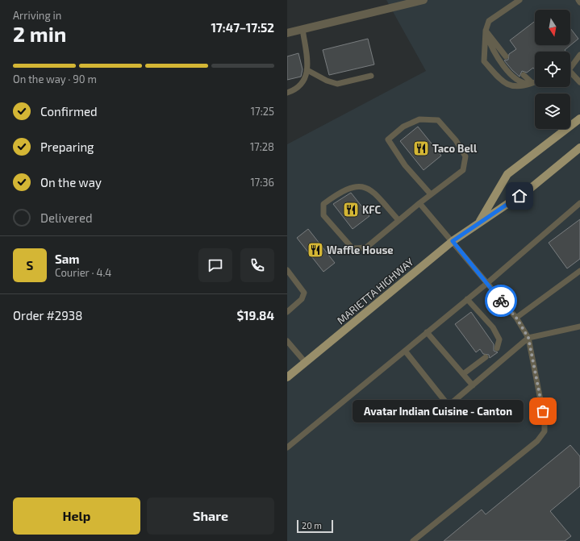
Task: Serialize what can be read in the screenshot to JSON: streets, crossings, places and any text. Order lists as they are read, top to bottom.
{
  "streets": {
    "main road": ["MARIETTA HIGHWAY"]
  },
  "places": {
    "restaurant": ["Taco Bell", "KFC", "Waffle House"],
    "other": ["Avatar Indian Cuisine - Canton"]
  },
  "scale_bar": "20 m",
  "north": "bottom",
  "page": {
    "heading": ["2 min", "Arriving in", "17:47–17:52"],
    "panel": [
      "Sam",
      "Courier · 4.4",
      "Order #2938",
      "$19.84"
    ],
    "bar": "On the way · 90 m",
    "list": [
      ["Confirmed", "17:25"],
      ["Preparing", "17:28"],
      ["On the way", "17:36"],
      "Delivered"
    ],
    "round": "S",
    "bubble": "Avatar Indian Cuisine - Canton",
    "buttons": ["Help", "Share"],
    "scale": "20 m"
  }
}
